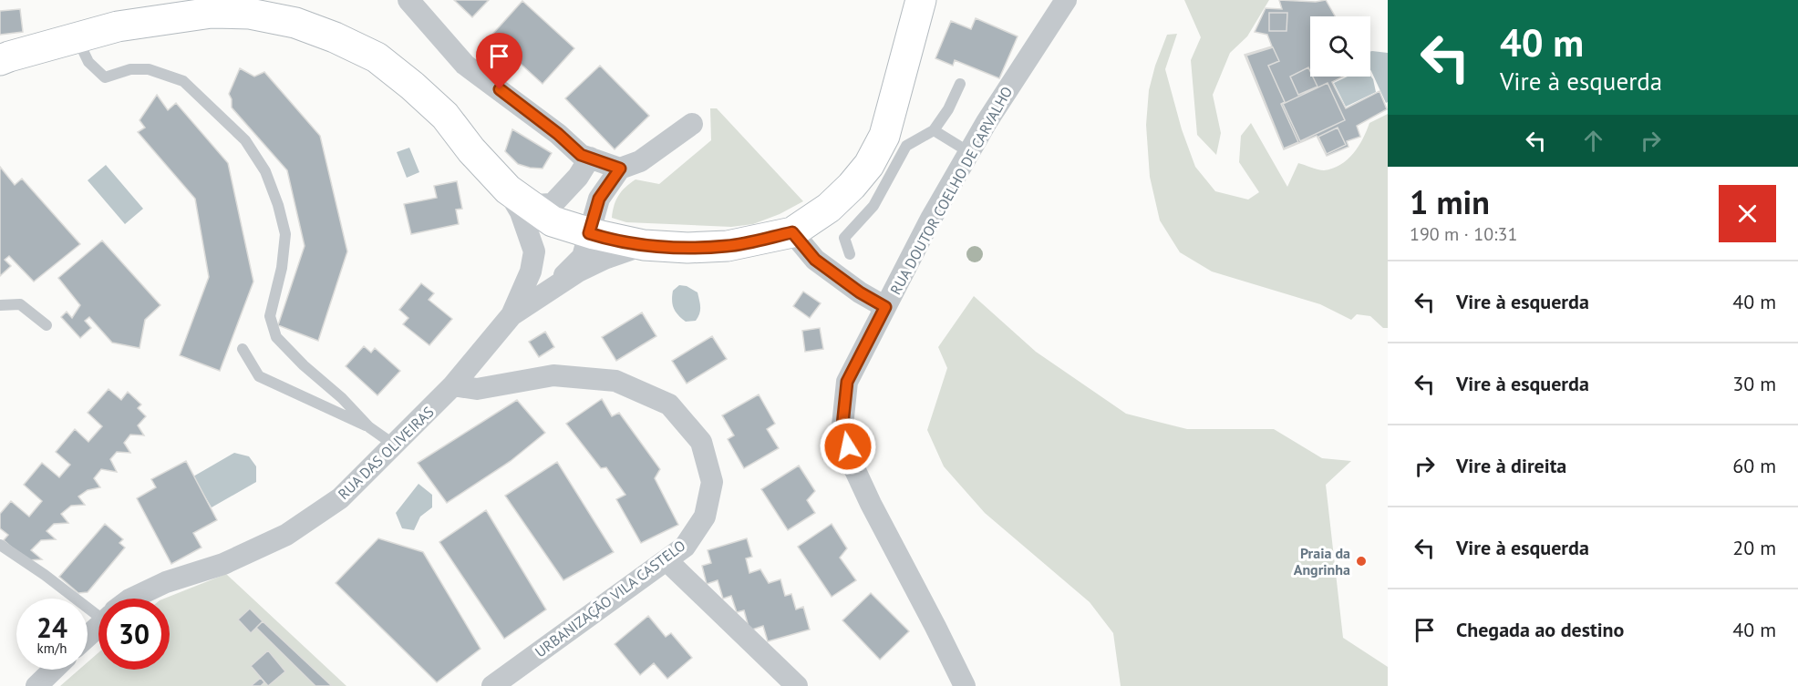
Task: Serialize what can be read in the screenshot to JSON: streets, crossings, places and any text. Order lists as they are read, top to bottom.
{
  "streets": {
    "street": ["RUA DOUTOR COELHO DE CARVALHO", "RUA DAS OLIVEIRAS", "URBANIZAÇÃO VILA CASTELO"]
  },
  "crossings": [
    ["RUA DAS OLIVEIRAS", "URBANIZAÇÃO VILA CASTELO"]
  ],
  "places": ["Praia da Angrinha"],
  "page": {
    "turn": ["40 m", "Vire à esquerda"],
    "heading": ["1 min", "190 m · 10:31"],
    "list": [
      {
        "name": "Vire à esquerda",
        "value": "40 m"
      },
      {
        "name": "Vire à esquerda",
        "value": "30 m"
      },
      {
        "name": "Vire à direita",
        "value": "60 m"
      },
      {
        "name": "Vire à esquerda",
        "value": "20 m"
      },
      {
        "name": "Chegada ao destino",
        "value": "40 m"
      }
    ],
    "speed": "24 km/h",
    "limit": "30"
  }
}
